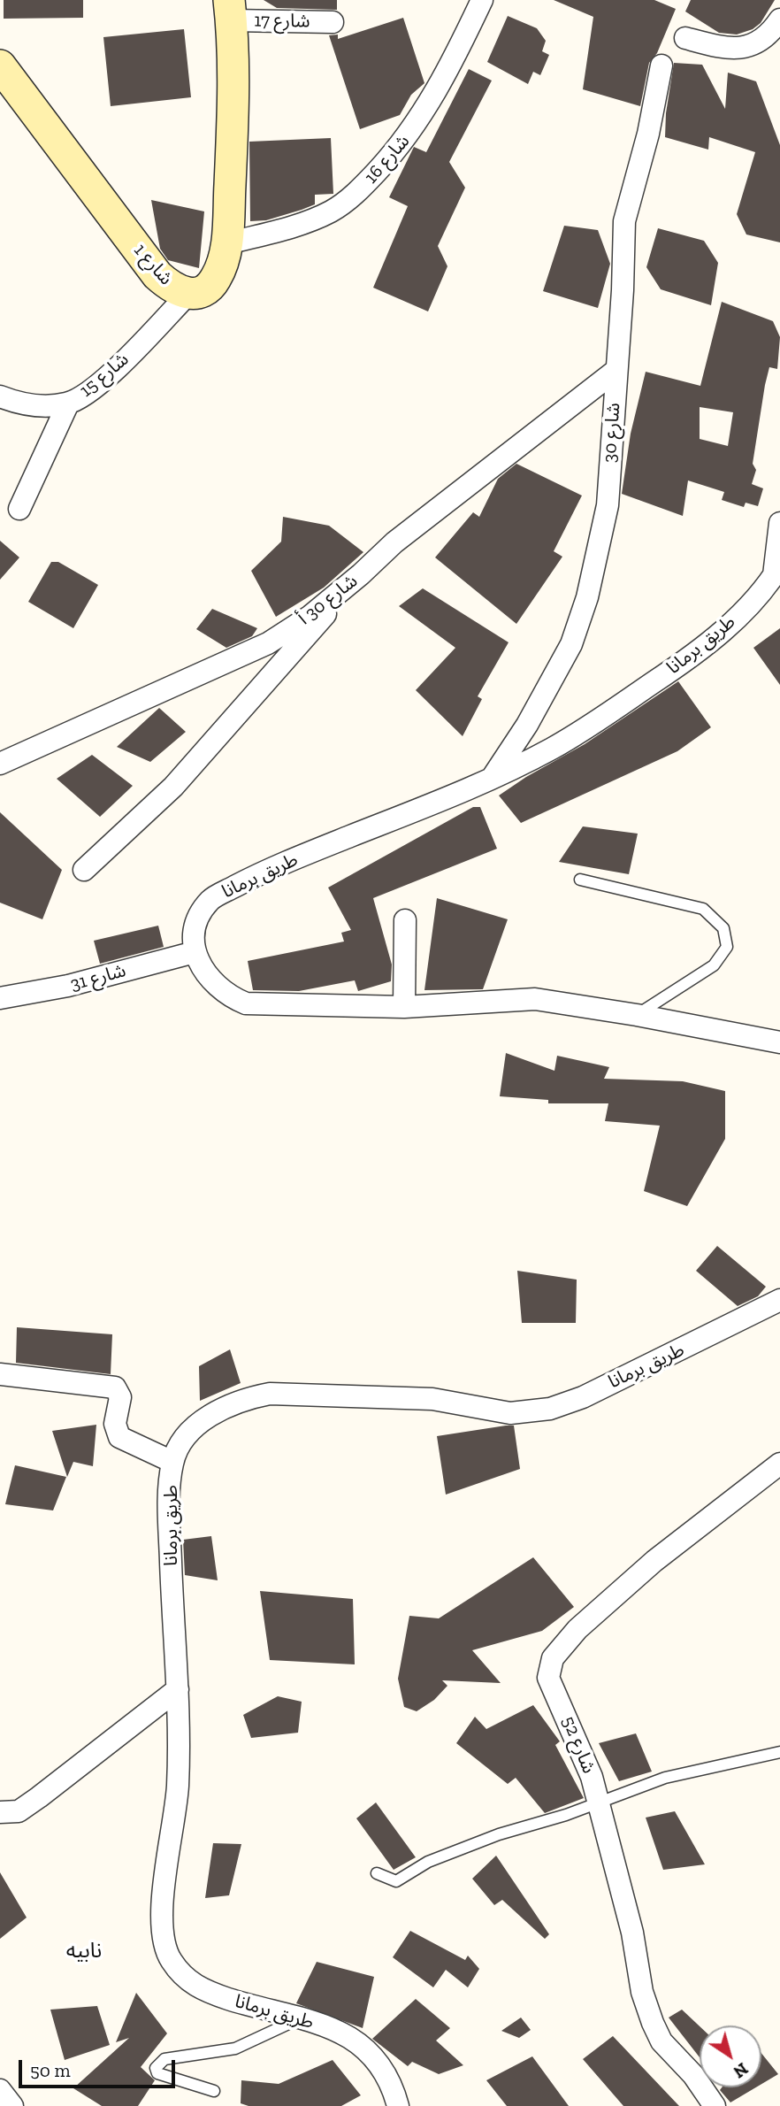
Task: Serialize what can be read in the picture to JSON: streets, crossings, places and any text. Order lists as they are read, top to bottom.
{
  "streets": {
    "street": [
      "شارع 17",
      "شارع 16",
      "شارع 1",
      "شارع 15",
      "شارع 30",
      "شارع 30 أ",
      "طريق برمانا",
      "شارع 31",
      "شارع 52"
    ]
  },
  "crossings": [
    ["شارع 17", "شارع 1"],
    ["شارع 16", "شارع 1"],
    ["شارع 1", "شارع 15"],
    ["شارع 30", "شارع 30 أ"],
    ["شارع 30", "طريق برمانا"],
    ["طريق برمانا", "شارع 31"]
  ],
  "districts": ["نابيه"],
  "scale_bar": "50 m",
  "north": "bottom right"
}
